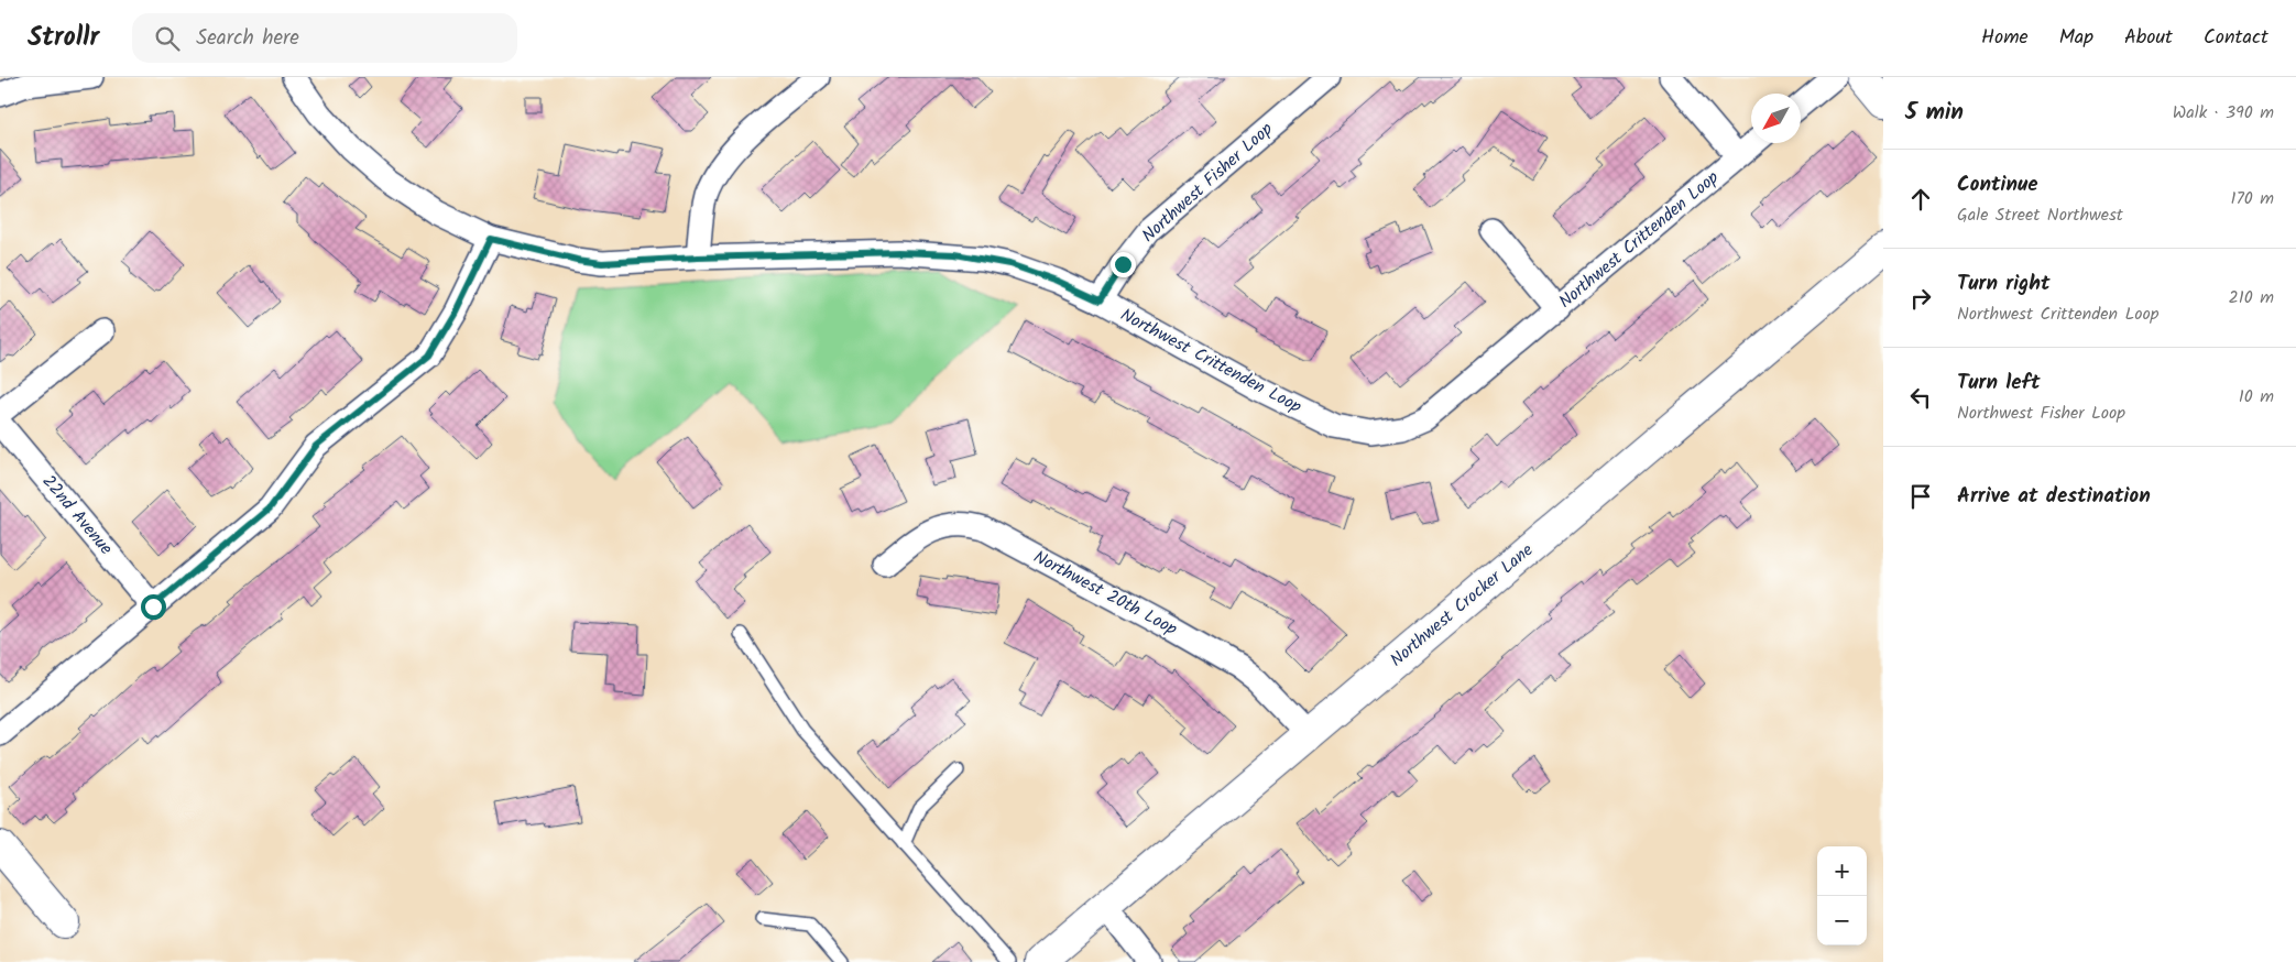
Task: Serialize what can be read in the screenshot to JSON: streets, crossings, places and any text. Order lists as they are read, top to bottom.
{
  "streets": {
    "street": [
      "Northwest Fisher Loop",
      "Northwest Crittenden Loop",
      "22nd Avenue",
      "Northwest 20th Loop",
      "Northwest Crocker Lane"
    ]
  },
  "crossings": [
    ["Northwest Fisher Loop", "Northwest Crittenden Loop"],
    ["Northwest 20th Loop", "Northwest Crocker Lane"]
  ],
  "north": "bottom left",
  "page": {
    "header": "Strollr",
    "search": "Search here",
    "nav": [
      "Home",
      "Map",
      "About",
      "Contact"
    ],
    "heading": ["5 min", "Walk · 390 m"],
    "list": [
      ["Continue", "Gale Street Northwest", "170 m"],
      ["Turn right", "Northwest Crittenden Loop", "210 m"],
      ["Turn left", "Northwest Fisher Loop", "10 m"],
      "Arrive at destination"
    ],
    "map_buttons": ["+", "−"]
  }
}
